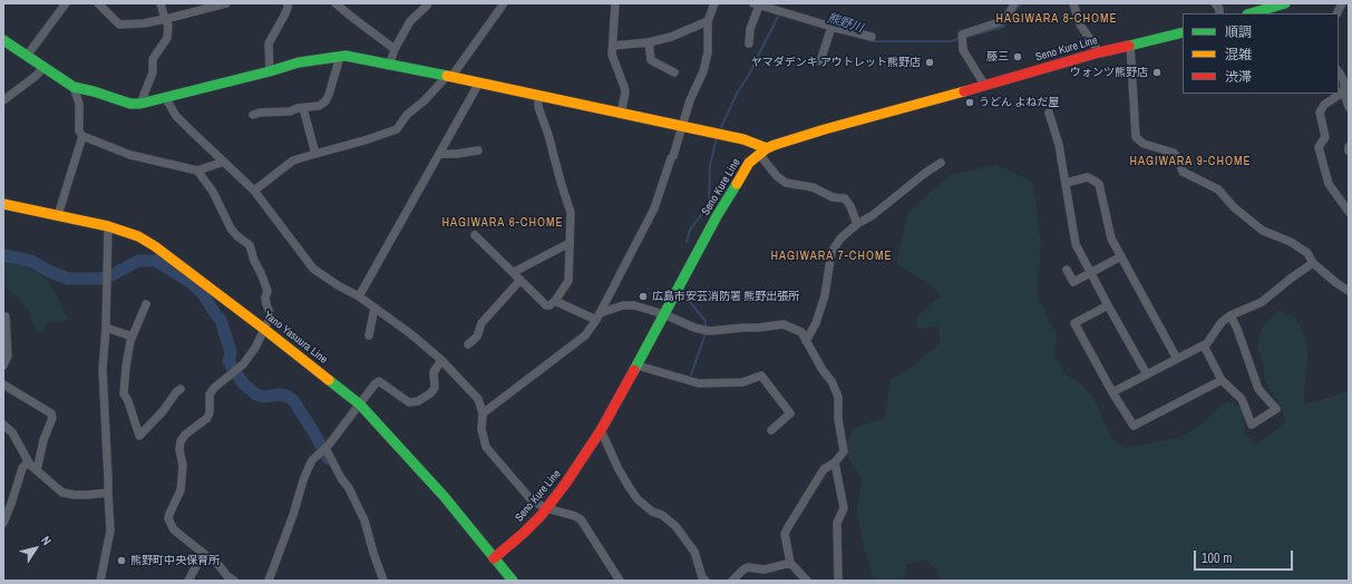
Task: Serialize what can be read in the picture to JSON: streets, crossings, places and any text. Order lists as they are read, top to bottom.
{
  "streets": {
    "main road": ["Seno Kure Line", "Yano Yasuura Line"]
  },
  "crossings": [
    ["Seno Kure Line", "Yano Yasuura Line"]
  ],
  "districts": [
    "HAGIWARA 8-CHOME",
    "HAGIWARA 9-CHOME",
    "HAGIWARA 6-CHOME",
    "HAGIWARA 7-CHOME"
  ],
  "water": ["熊野川"],
  "places": [
    "藤三",
    "ヤマダデンキ アウトレット熊野店",
    "ウォンツ熊野店",
    "うどん よねだ屋",
    "広島市安芸消防署 熊野出張所",
    "熊野町中央保育所"
  ],
  "legend": ["順調", "混雑", "渋滞"],
  "scale_bar": "100 m",
  "north": "top right"
}
